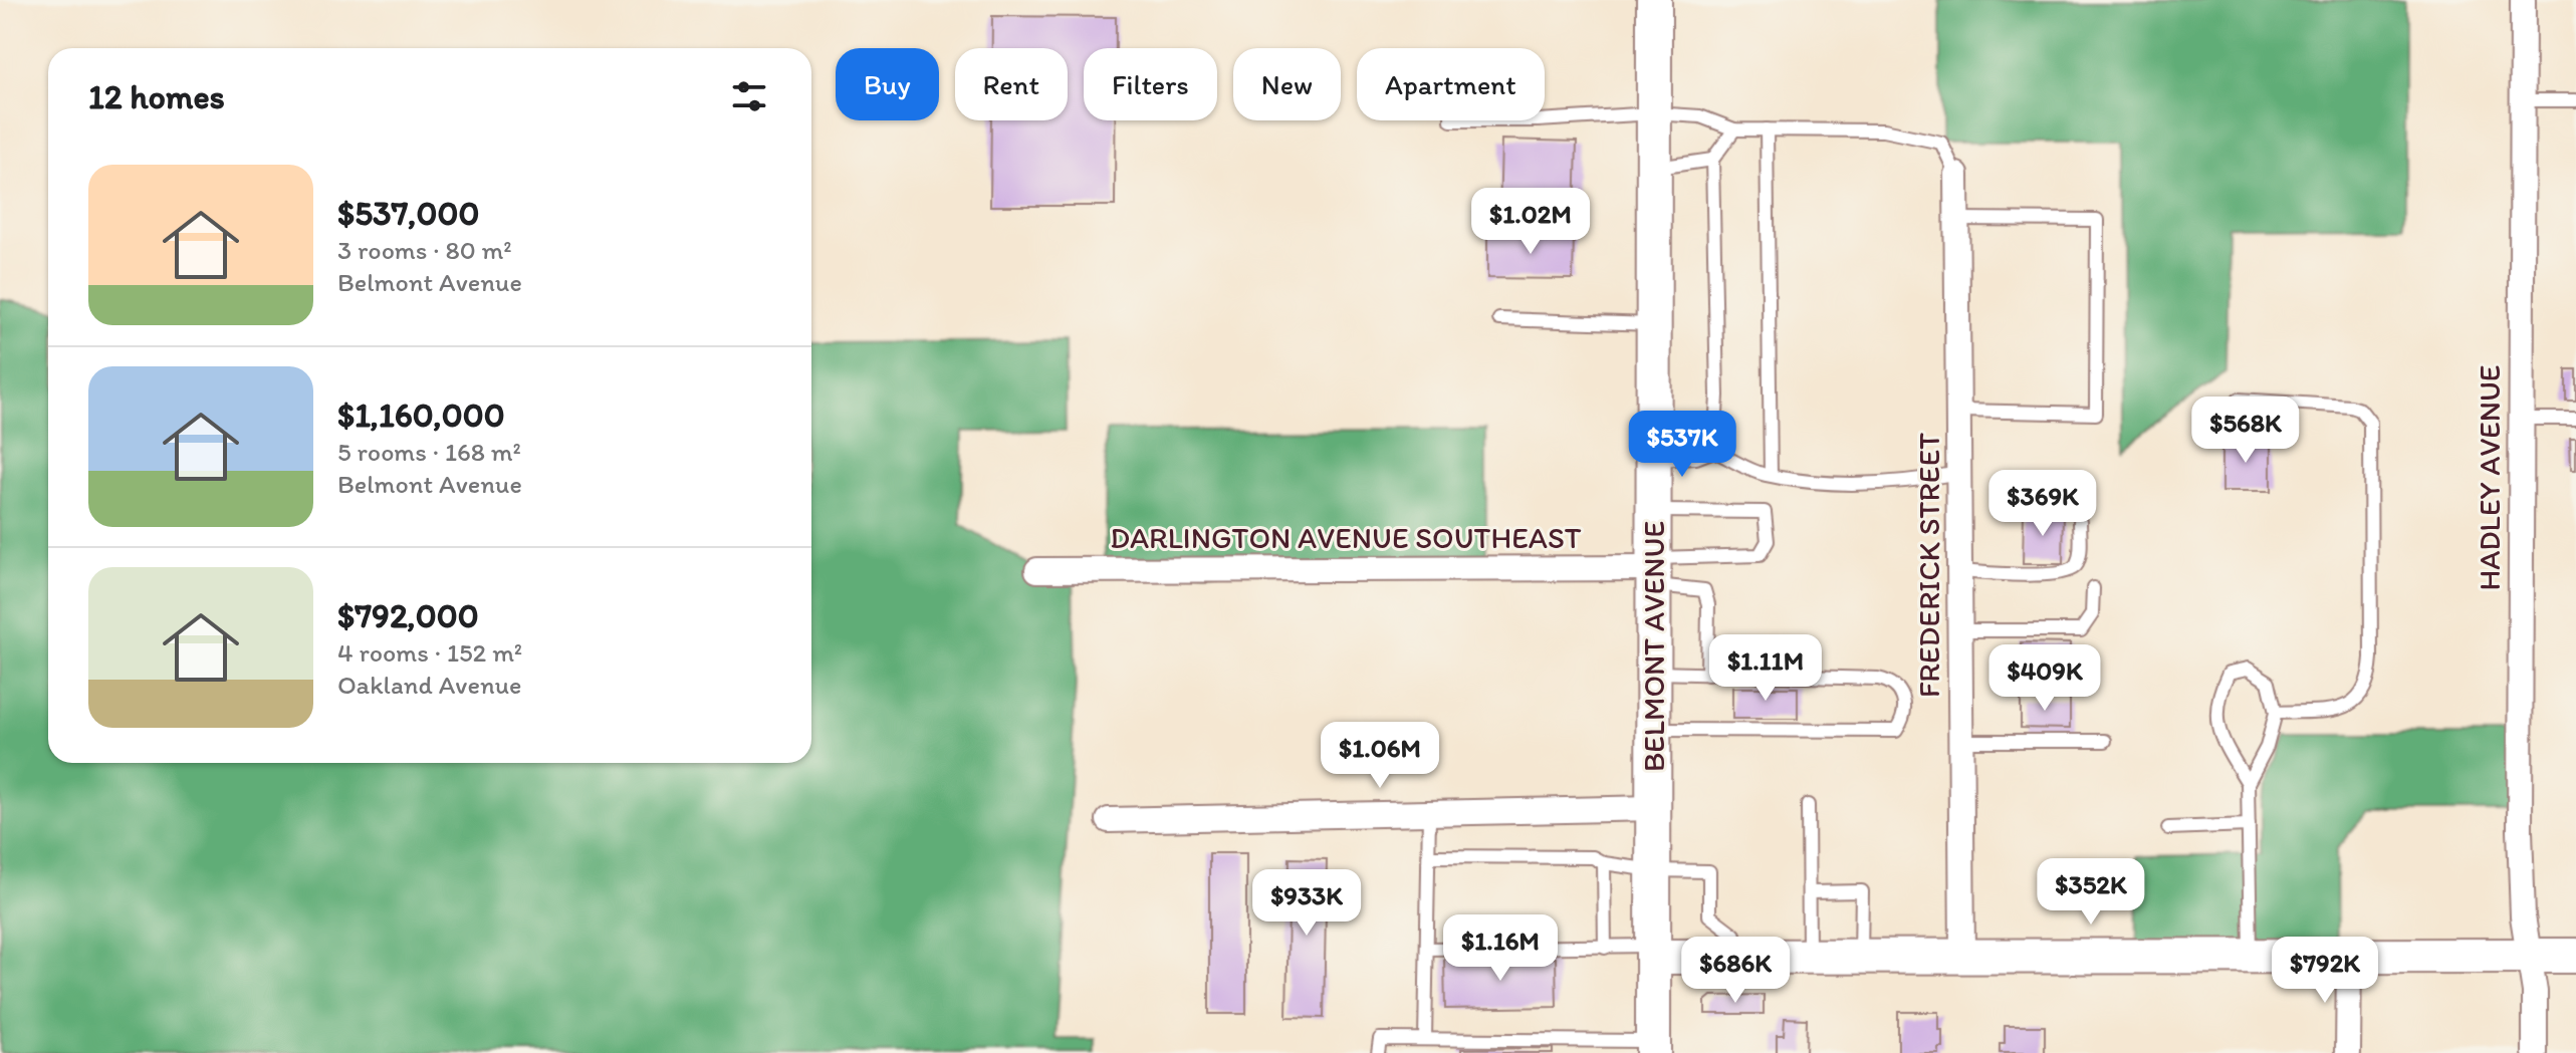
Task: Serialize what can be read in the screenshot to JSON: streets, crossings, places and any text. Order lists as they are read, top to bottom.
{
  "streets": {
    "main road": ["BELMONT AVENUE"],
    "street": ["HADLEY AVENUE", "DARLINGTON AVENUE SOUTHEAST", "FREDERICK STREET"]
  },
  "crossings": [
    ["DARLINGTON AVENUE SOUTHEAST", "BELMONT AVENUE"]
  ],
  "page": {
    "chip": [
      "Buy",
      "Rent",
      "Filters",
      "New",
      "Apartment"
    ],
    "heading": "12 homes",
    "list": [
      {
        "name": "$537,000",
        "note": "3 rooms · 80 m² · Belmont Avenue"
      },
      {
        "name": "$1,160,000",
        "note": "5 rooms · 168 m² · Belmont Avenue"
      },
      {
        "name": "$792,000",
        "note": "4 rooms · 152 m² · Oakland Avenue"
      }
    ],
    "price": [
      "$1.02M",
      "$568K",
      "$537K",
      "$369K",
      "$1.11M",
      "$409K",
      "$1.06M",
      "$352K",
      "$933K",
      "$1.16M",
      "$686K",
      "$792K"
    ]
  }
}
